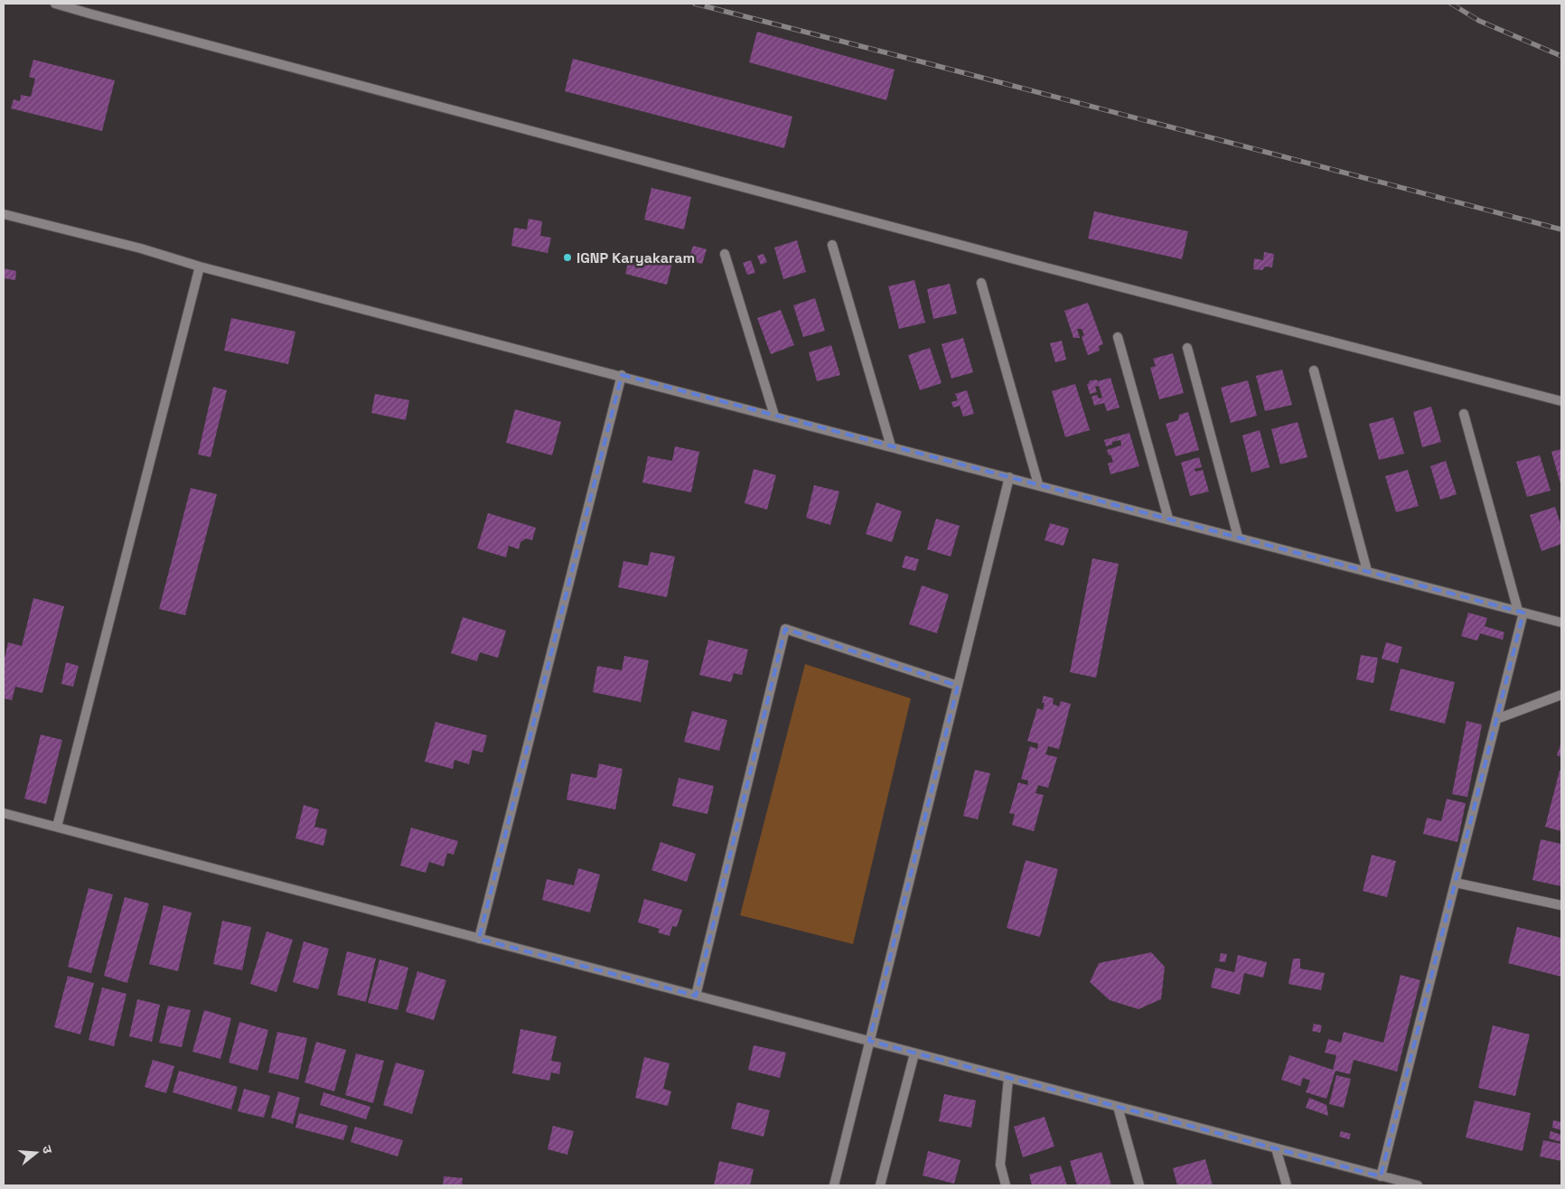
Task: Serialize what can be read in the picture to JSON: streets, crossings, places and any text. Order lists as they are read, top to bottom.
{
  "places": ["IGNP Karyakaram"],
  "north": "right"
}
